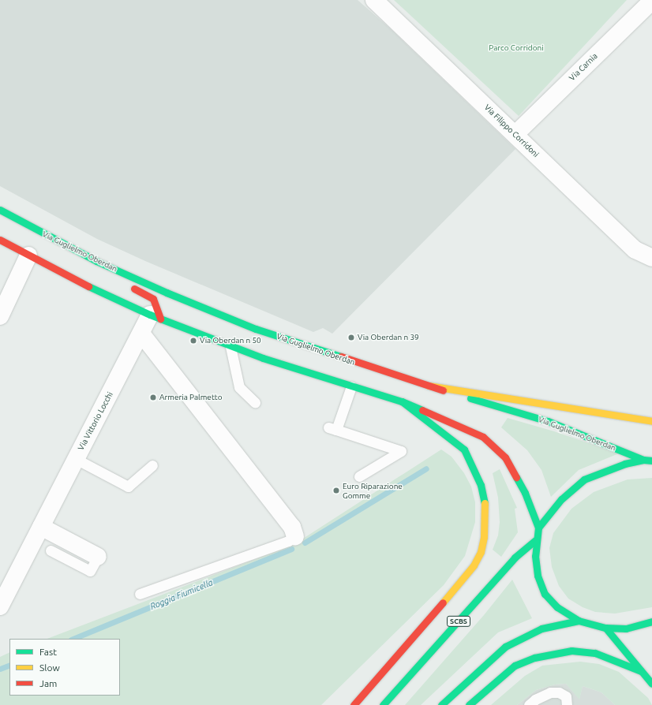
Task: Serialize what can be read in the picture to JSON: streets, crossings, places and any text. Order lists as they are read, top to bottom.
{
  "streets": {
    "main road": ["Via Guglielmo Oberdan", "SCBS"],
    "street": ["Via Carnia", "Via Filippo Corridoni", "Via Vittorio Locchi"]
  },
  "crossings": [
    ["Via Carnia", "Via Filippo Corridoni"]
  ],
  "water": ["Roggia Fiumicella"],
  "parks": ["Parco Corridoni"],
  "places": [
    "Via Oberdan n 39",
    "Via Oberdan n 50",
    "Armeria Palmetto",
    "Euro Riparazione Gomme"
  ],
  "legend": ["Fast", "Slow", "Jam"]
}
